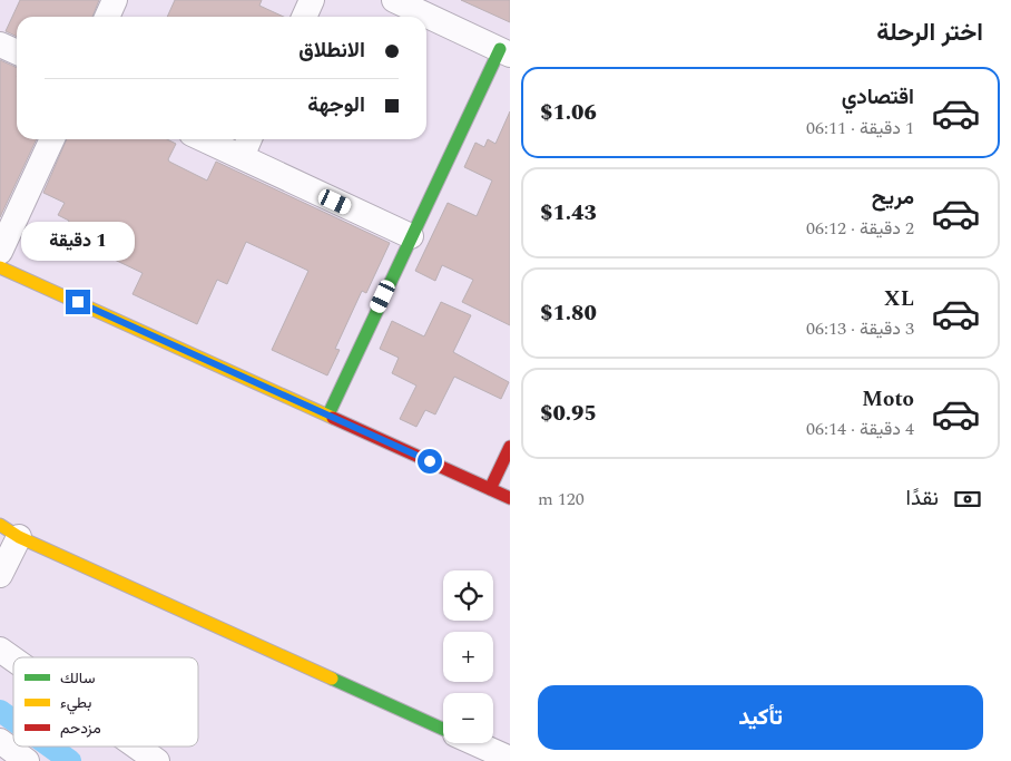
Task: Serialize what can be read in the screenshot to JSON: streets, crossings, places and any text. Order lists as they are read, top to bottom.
{
  "legend": ["سالك", "بطيء", "مزدحم"],
  "page": {
    "heading": "اختر الرحلة",
    "banner": ["الانطلاق", "الوجهة"],
    "list": [
      {
        "name": "اقتصادي",
        "note": "1 دقيقة · 06:11",
        "value": "$1.06"
      },
      {
        "name": "مريح",
        "note": "2 دقيقة · 06:12",
        "value": "$1.43"
      },
      {
        "name": "XL",
        "note": "3 دقيقة · 06:13",
        "value": "$1.80"
      },
      {
        "name": "Moto",
        "note": "4 دقيقة · 06:14",
        "value": "$0.95"
      }
    ],
    "bubble": "1 دقيقة",
    "pay": ["نقدًا", "120 m"],
    "map_buttons": ["+", "−"],
    "buttons": "تأكيد"
  }
}
